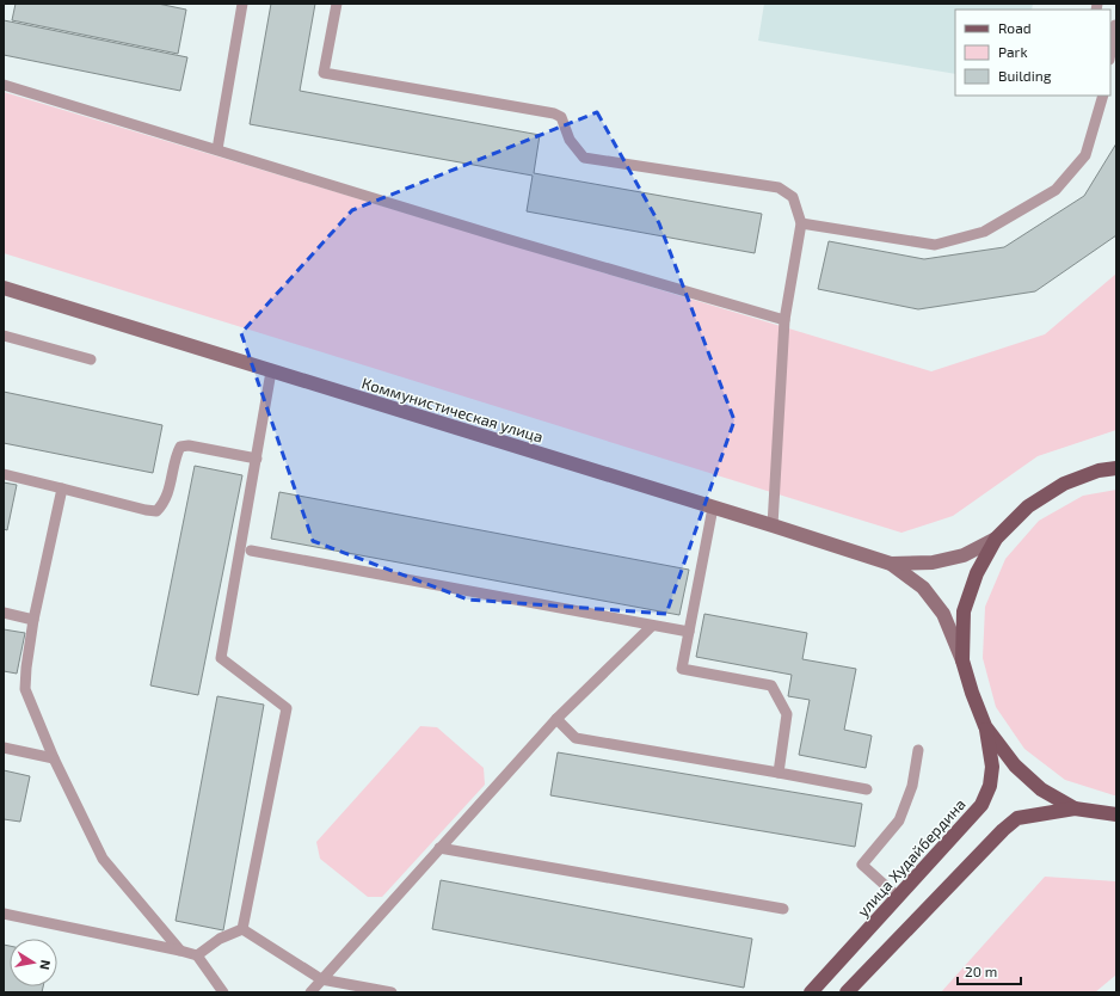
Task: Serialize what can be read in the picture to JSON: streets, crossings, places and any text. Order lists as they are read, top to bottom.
{
  "streets": {
    "main road": ["Коммунистическая улица", "улица Худайбердина"]
  },
  "legend": ["Road", "Park", "Building"],
  "scale_bar": "20 m",
  "north": "right"
}
